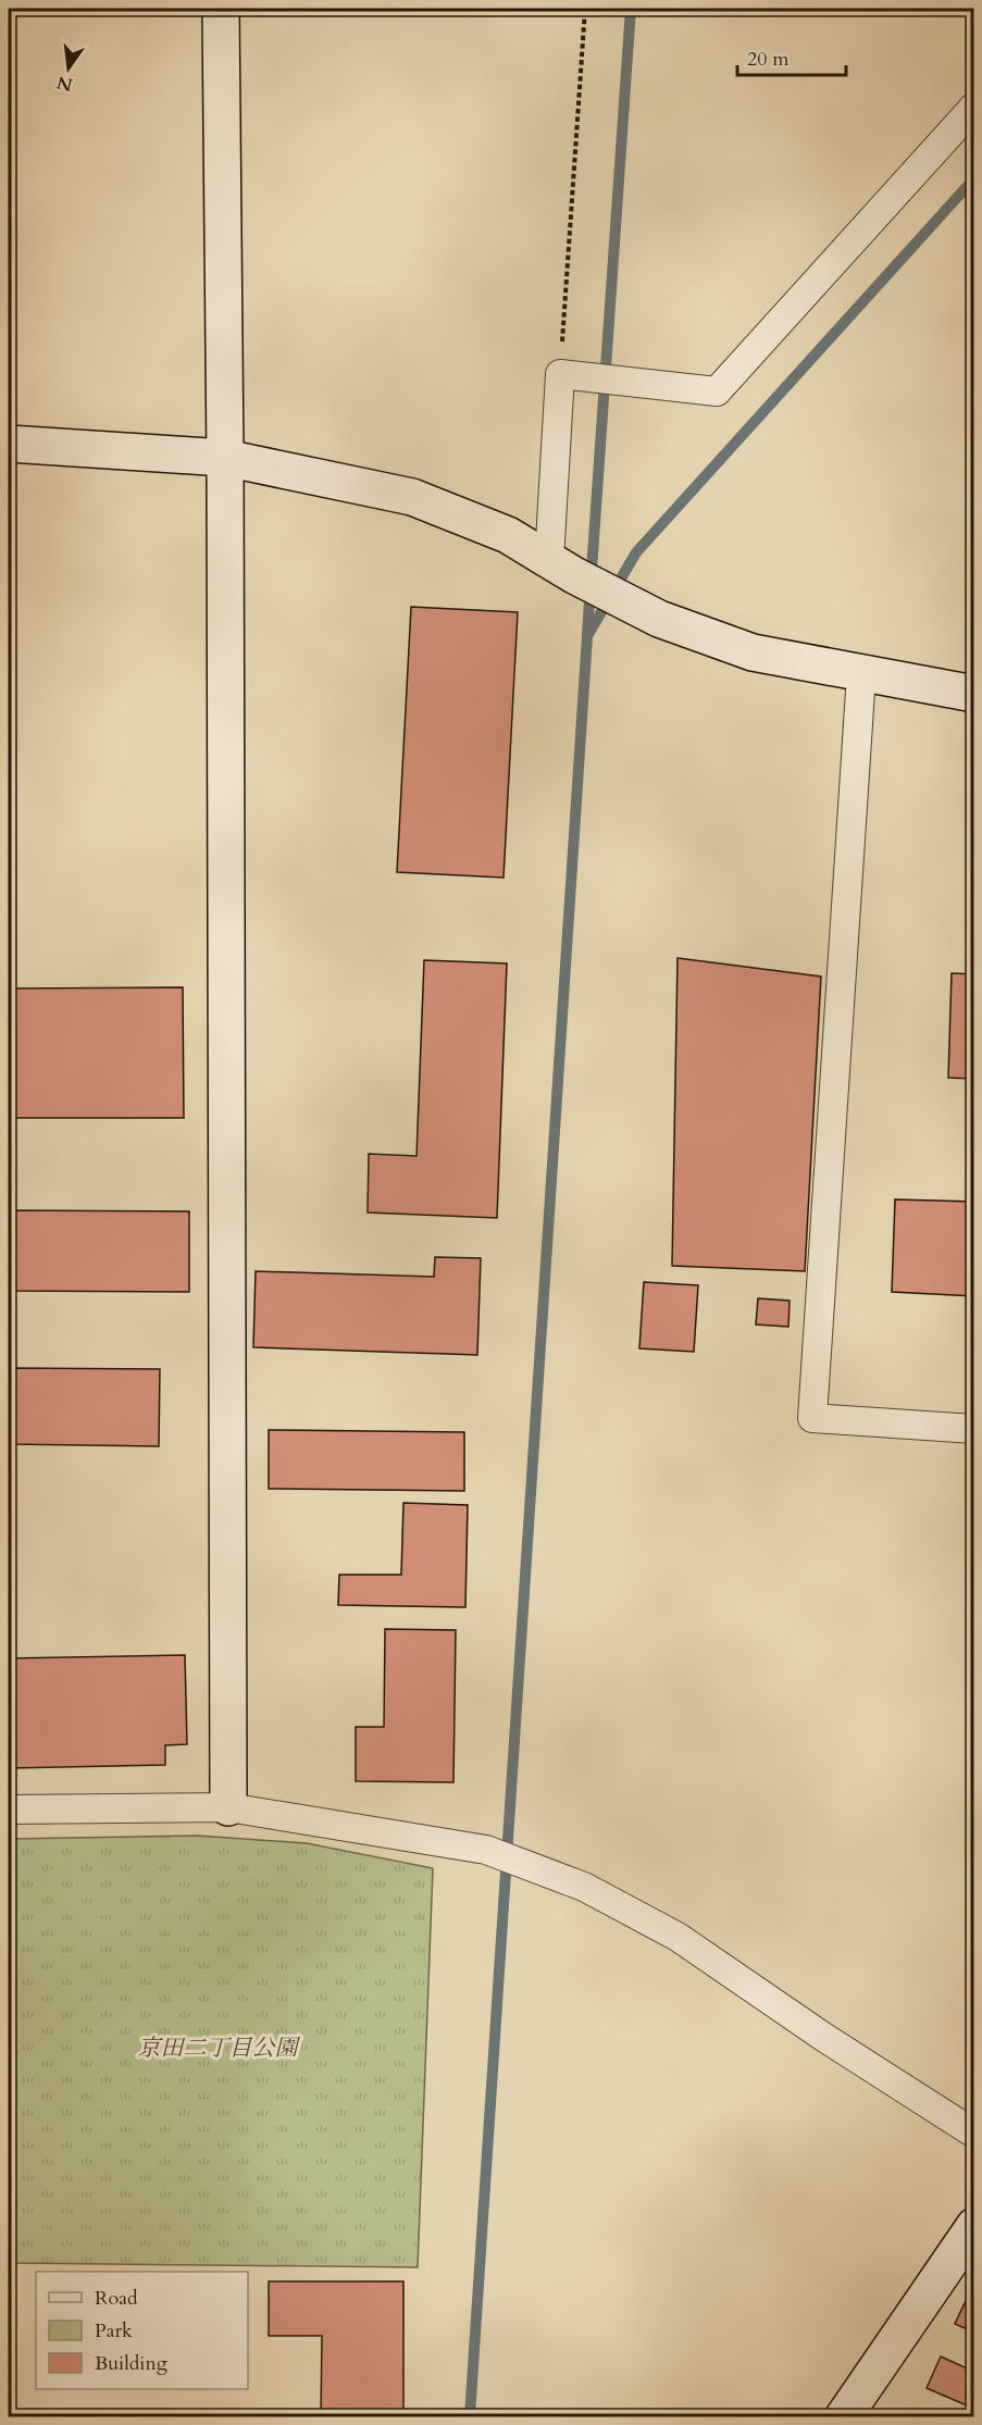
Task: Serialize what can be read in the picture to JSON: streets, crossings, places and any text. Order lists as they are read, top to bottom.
{
  "parks": ["京田二丁目公園"],
  "legend": ["Road", "Park", "Building"],
  "scale_bar": "20 m",
  "north": "bottom"
}
